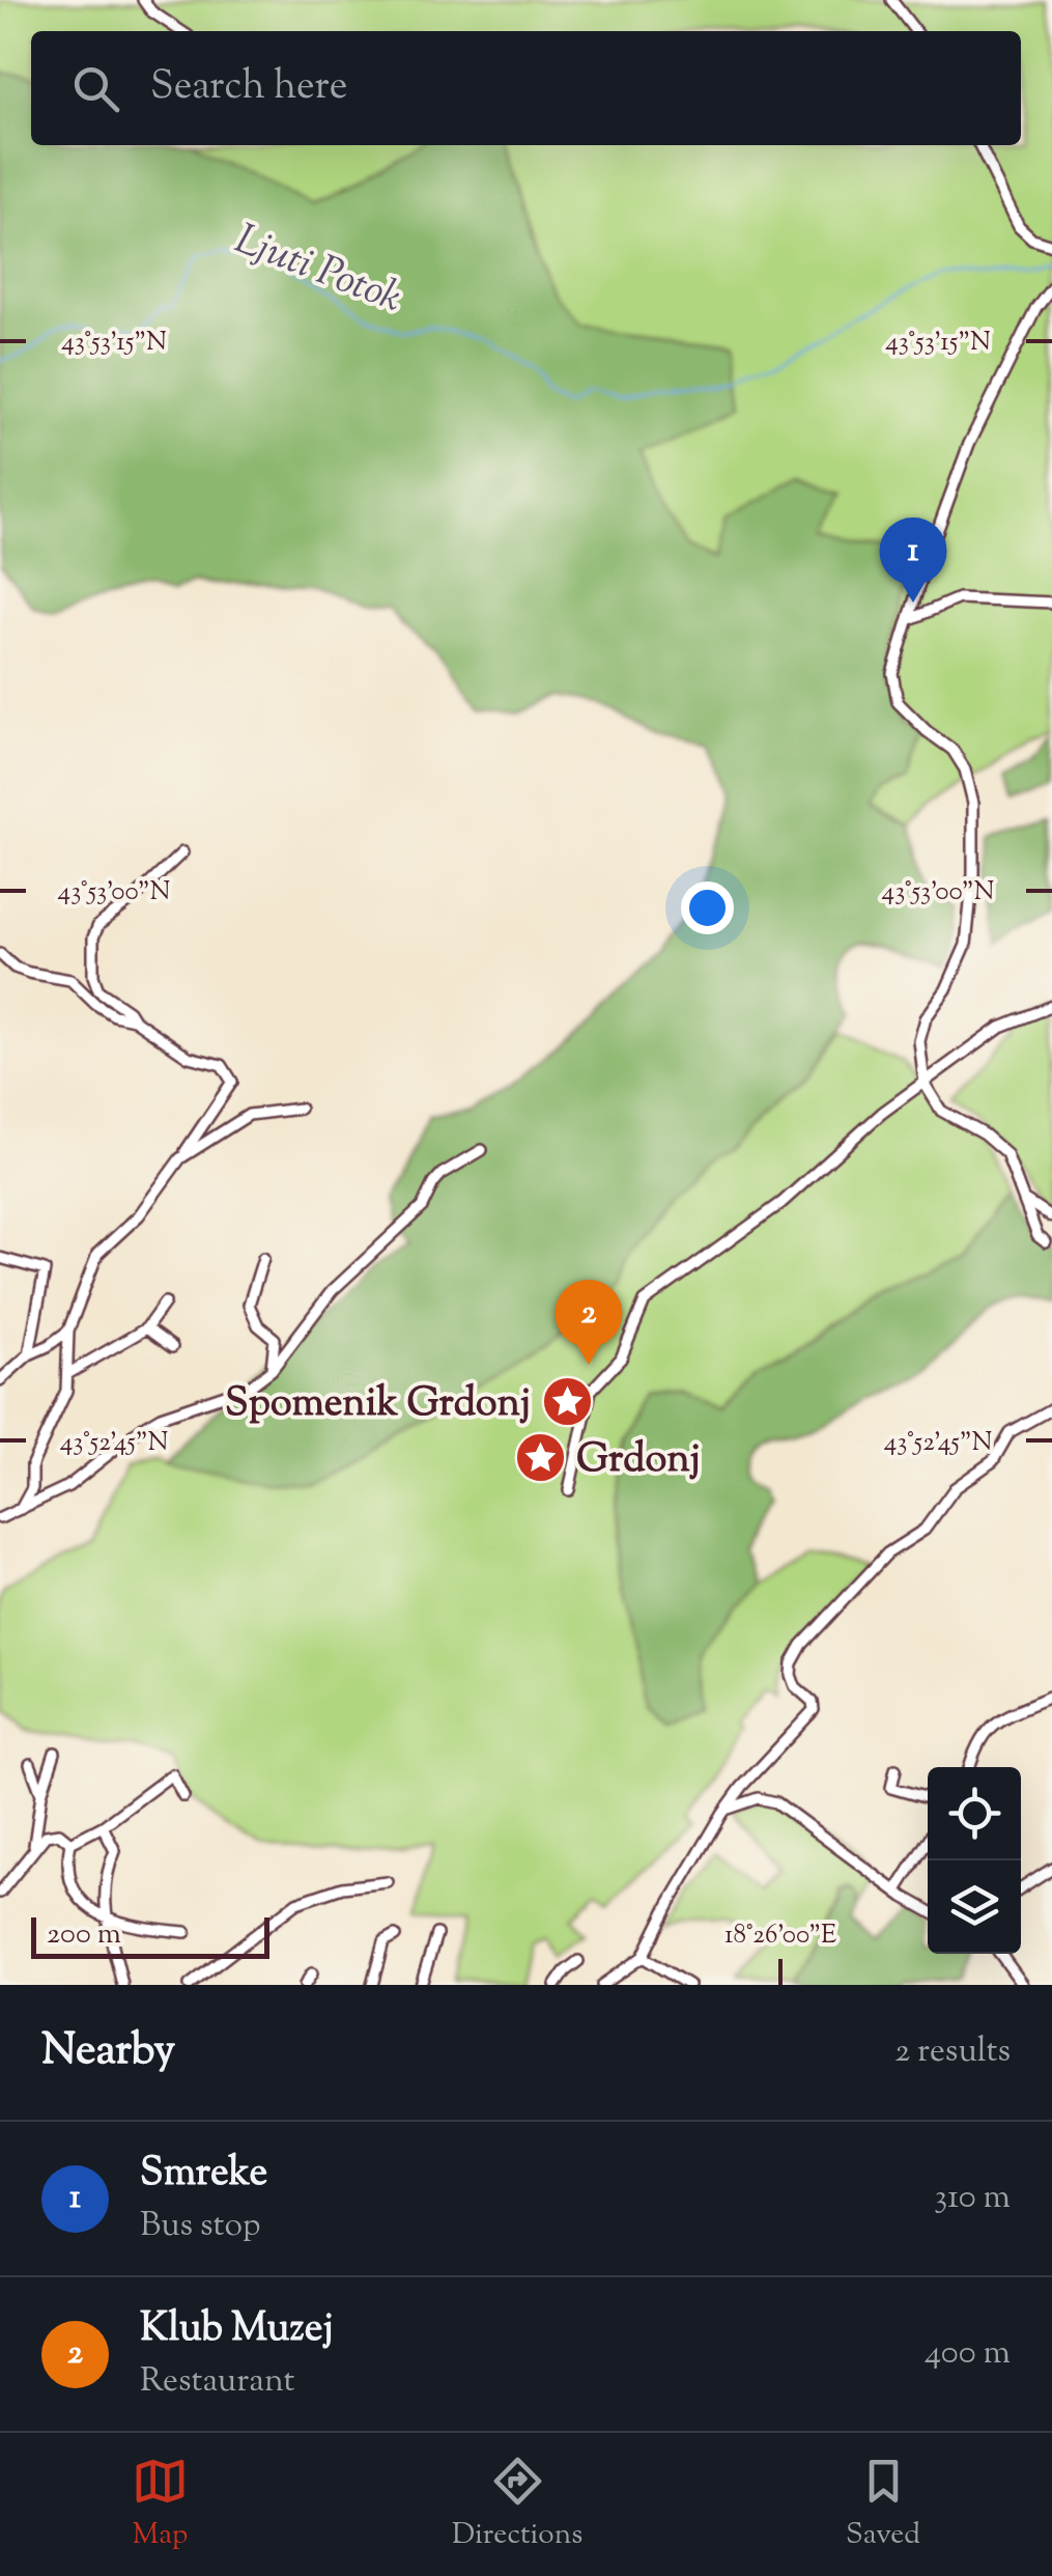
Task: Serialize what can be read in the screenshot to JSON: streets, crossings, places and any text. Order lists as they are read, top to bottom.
{
  "water": ["Ljuti Potok"],
  "places": {
    "place": ["Spomenik Grdonj", "Grdonj"]
  },
  "scale_bar": "200 m",
  "page": {
    "search": "Search here",
    "pins": ["1", "2"],
    "scale": "200 m",
    "heading": ["Nearby", "2 results"],
    "list": [
      {
        "mark": "1",
        "name": "Smreke",
        "note": "Bus stop",
        "value": "310 m"
      },
      {
        "mark": "2",
        "name": "Klub Muzej",
        "note": "Restaurant",
        "value": "400 m"
      }
    ],
    "nav": ["Map", "Directions", "Saved"]
  },
  "coordinates": [
    "43°53'15\"N",
    "43°53'00\"N",
    "43°52'45\"N",
    "18°26'00\"E"
  ]
}
